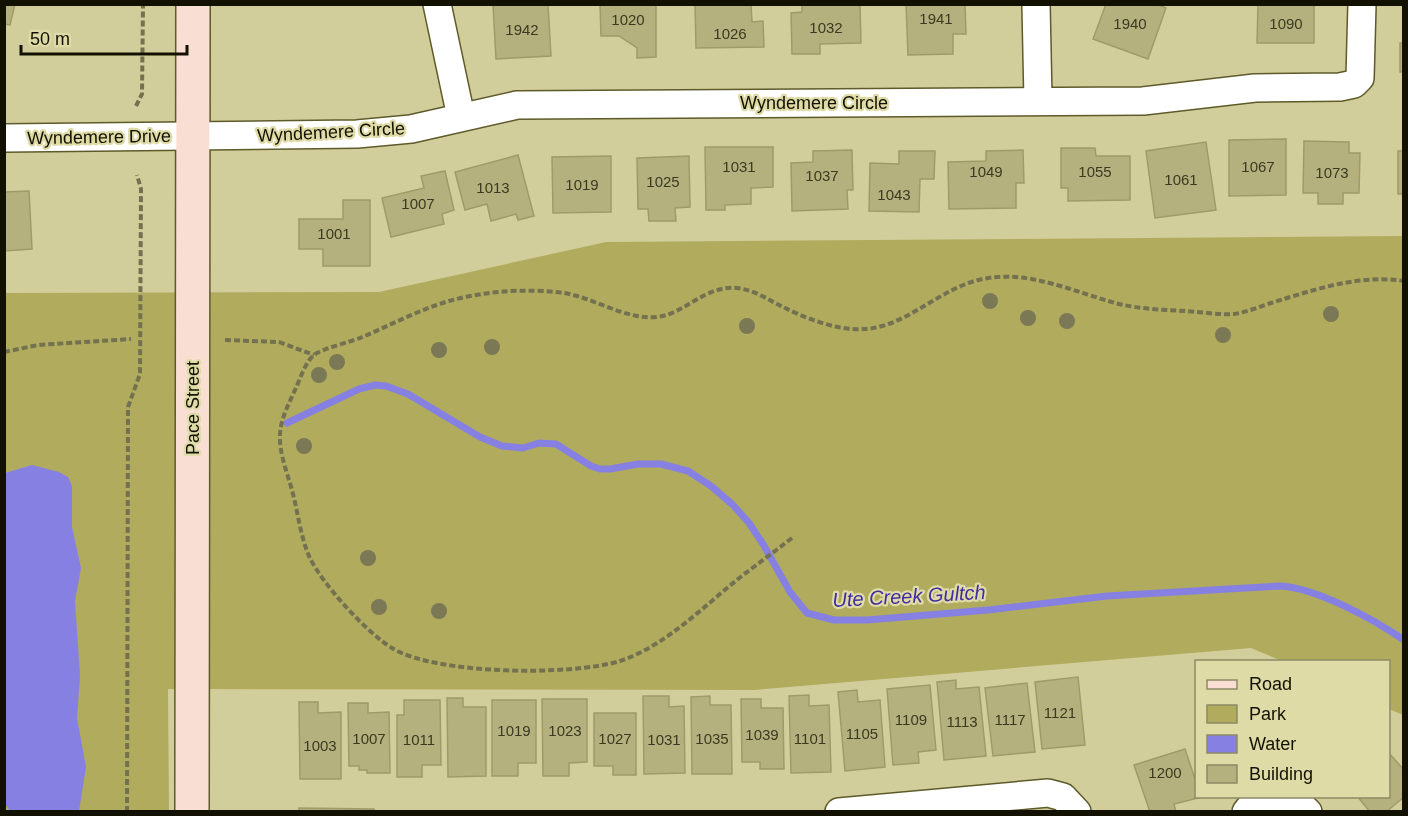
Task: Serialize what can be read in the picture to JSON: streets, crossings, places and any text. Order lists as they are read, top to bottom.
{
  "streets": {
    "main road": ["Pace Street"],
    "street": ["Wyndemere Circle", "Wyndemere Drive"]
  },
  "crossings": [
    ["Wyndemere Circle", "Wyndemere Drive"],
    ["Wyndemere Circle", "Pace Street"],
    ["Wyndemere Drive", "Pace Street"]
  ],
  "water": ["Ute Creek Gultch"],
  "house_numbers": [
    "1941",
    "1020",
    "1940",
    "1090",
    "1032",
    "1942",
    "1026",
    "1031",
    "1067",
    "1049",
    "1055",
    "1073",
    "1037",
    "1061",
    "1025",
    "1019",
    "1013",
    "1043",
    "1007",
    "1001",
    "1121",
    "1109",
    "1117",
    "1113",
    "1019",
    "1023",
    "1105",
    "1039",
    "1007",
    "1027",
    "1035",
    "1101",
    "1011",
    "1031",
    "1003",
    "1200"
  ],
  "legend": [
    "Road",
    "Park",
    "Water",
    "Building"
  ],
  "scale_bar": "50 m"
}
